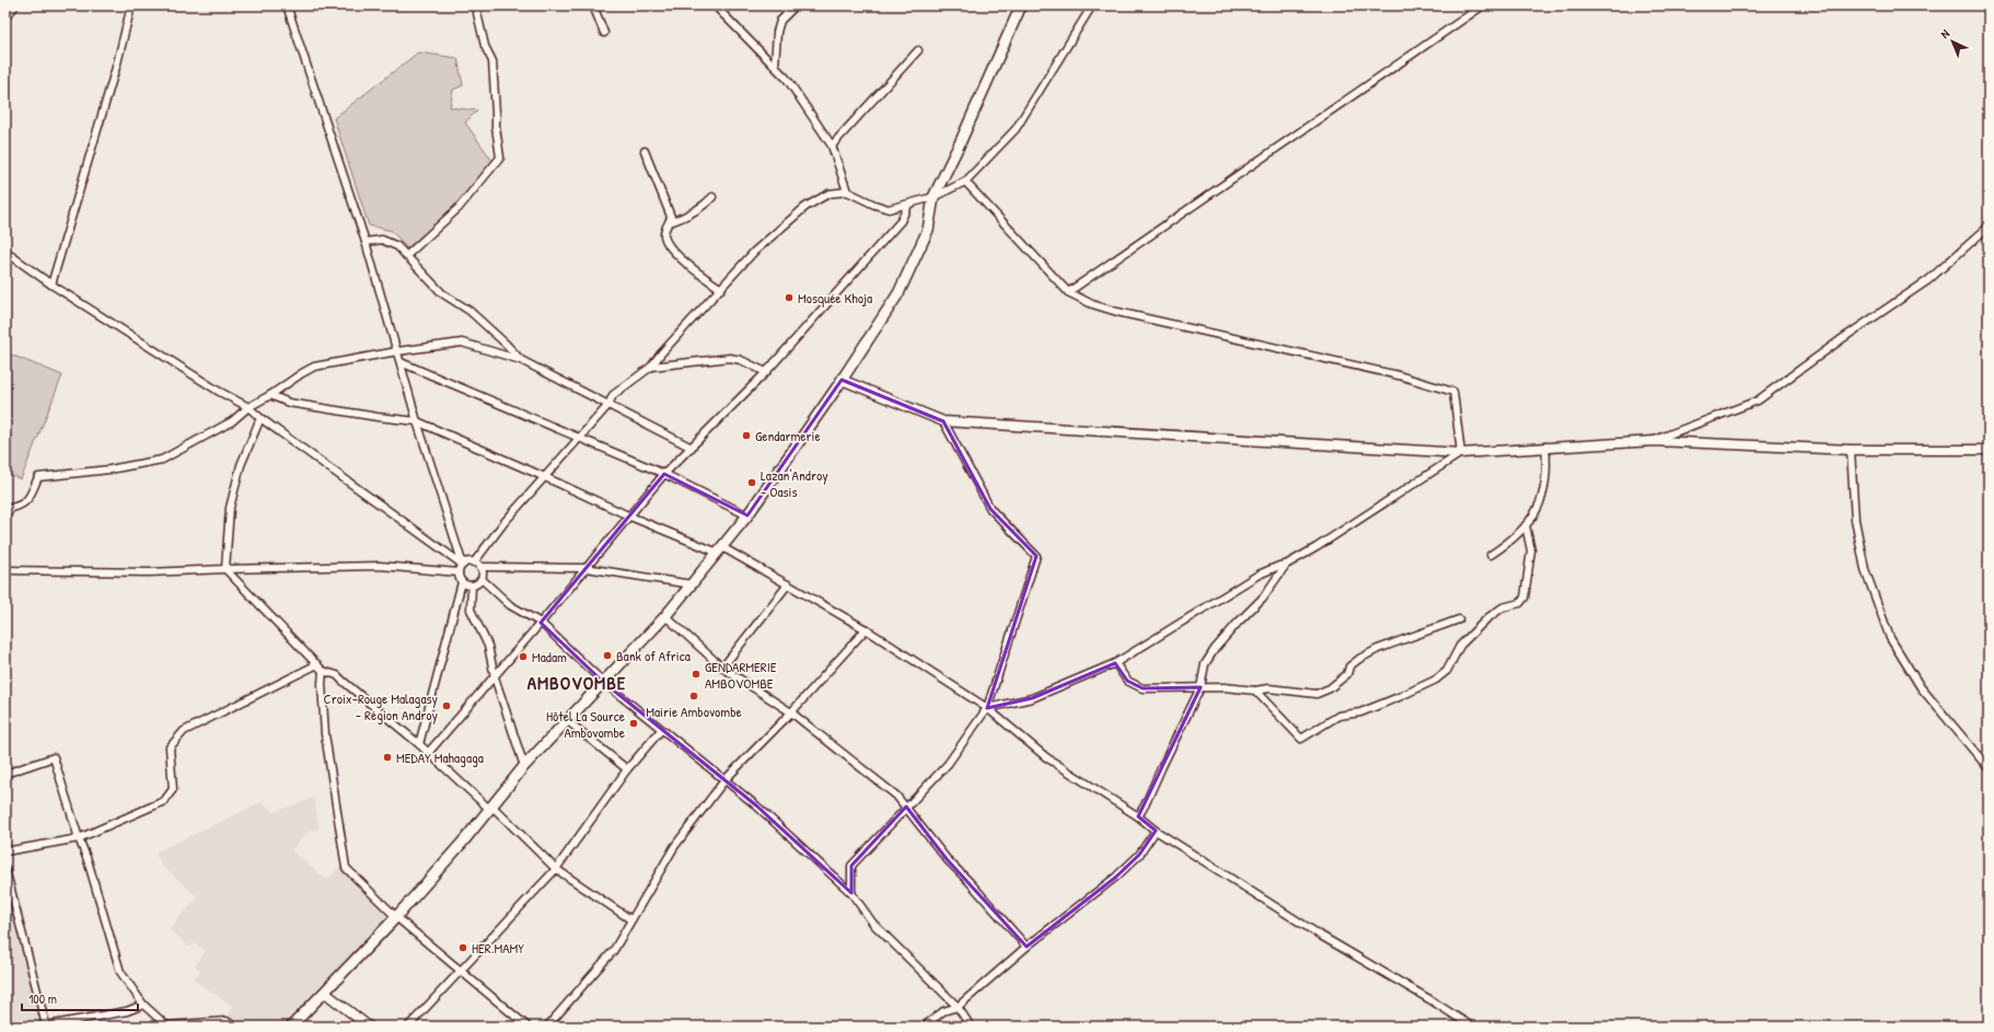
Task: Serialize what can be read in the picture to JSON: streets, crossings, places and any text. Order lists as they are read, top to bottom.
{
  "districts": ["AMBOVOMBE"],
  "places": [
    "Mosquée Khoja",
    "Gendarmerie",
    "Lazan'Androy - Oasis",
    "Bank of Africa",
    "Madam",
    "GENDARMERIE AMBOVOMBE",
    "Mairie Ambovombe",
    "Croix-Rouge Malagasy - Région Androy",
    "Hôtel La Source Ambovombe",
    "MEDAY Mahagaga",
    "HER.MAMY"
  ],
  "scale_bar": "100 m",
  "north": "top left"
}
